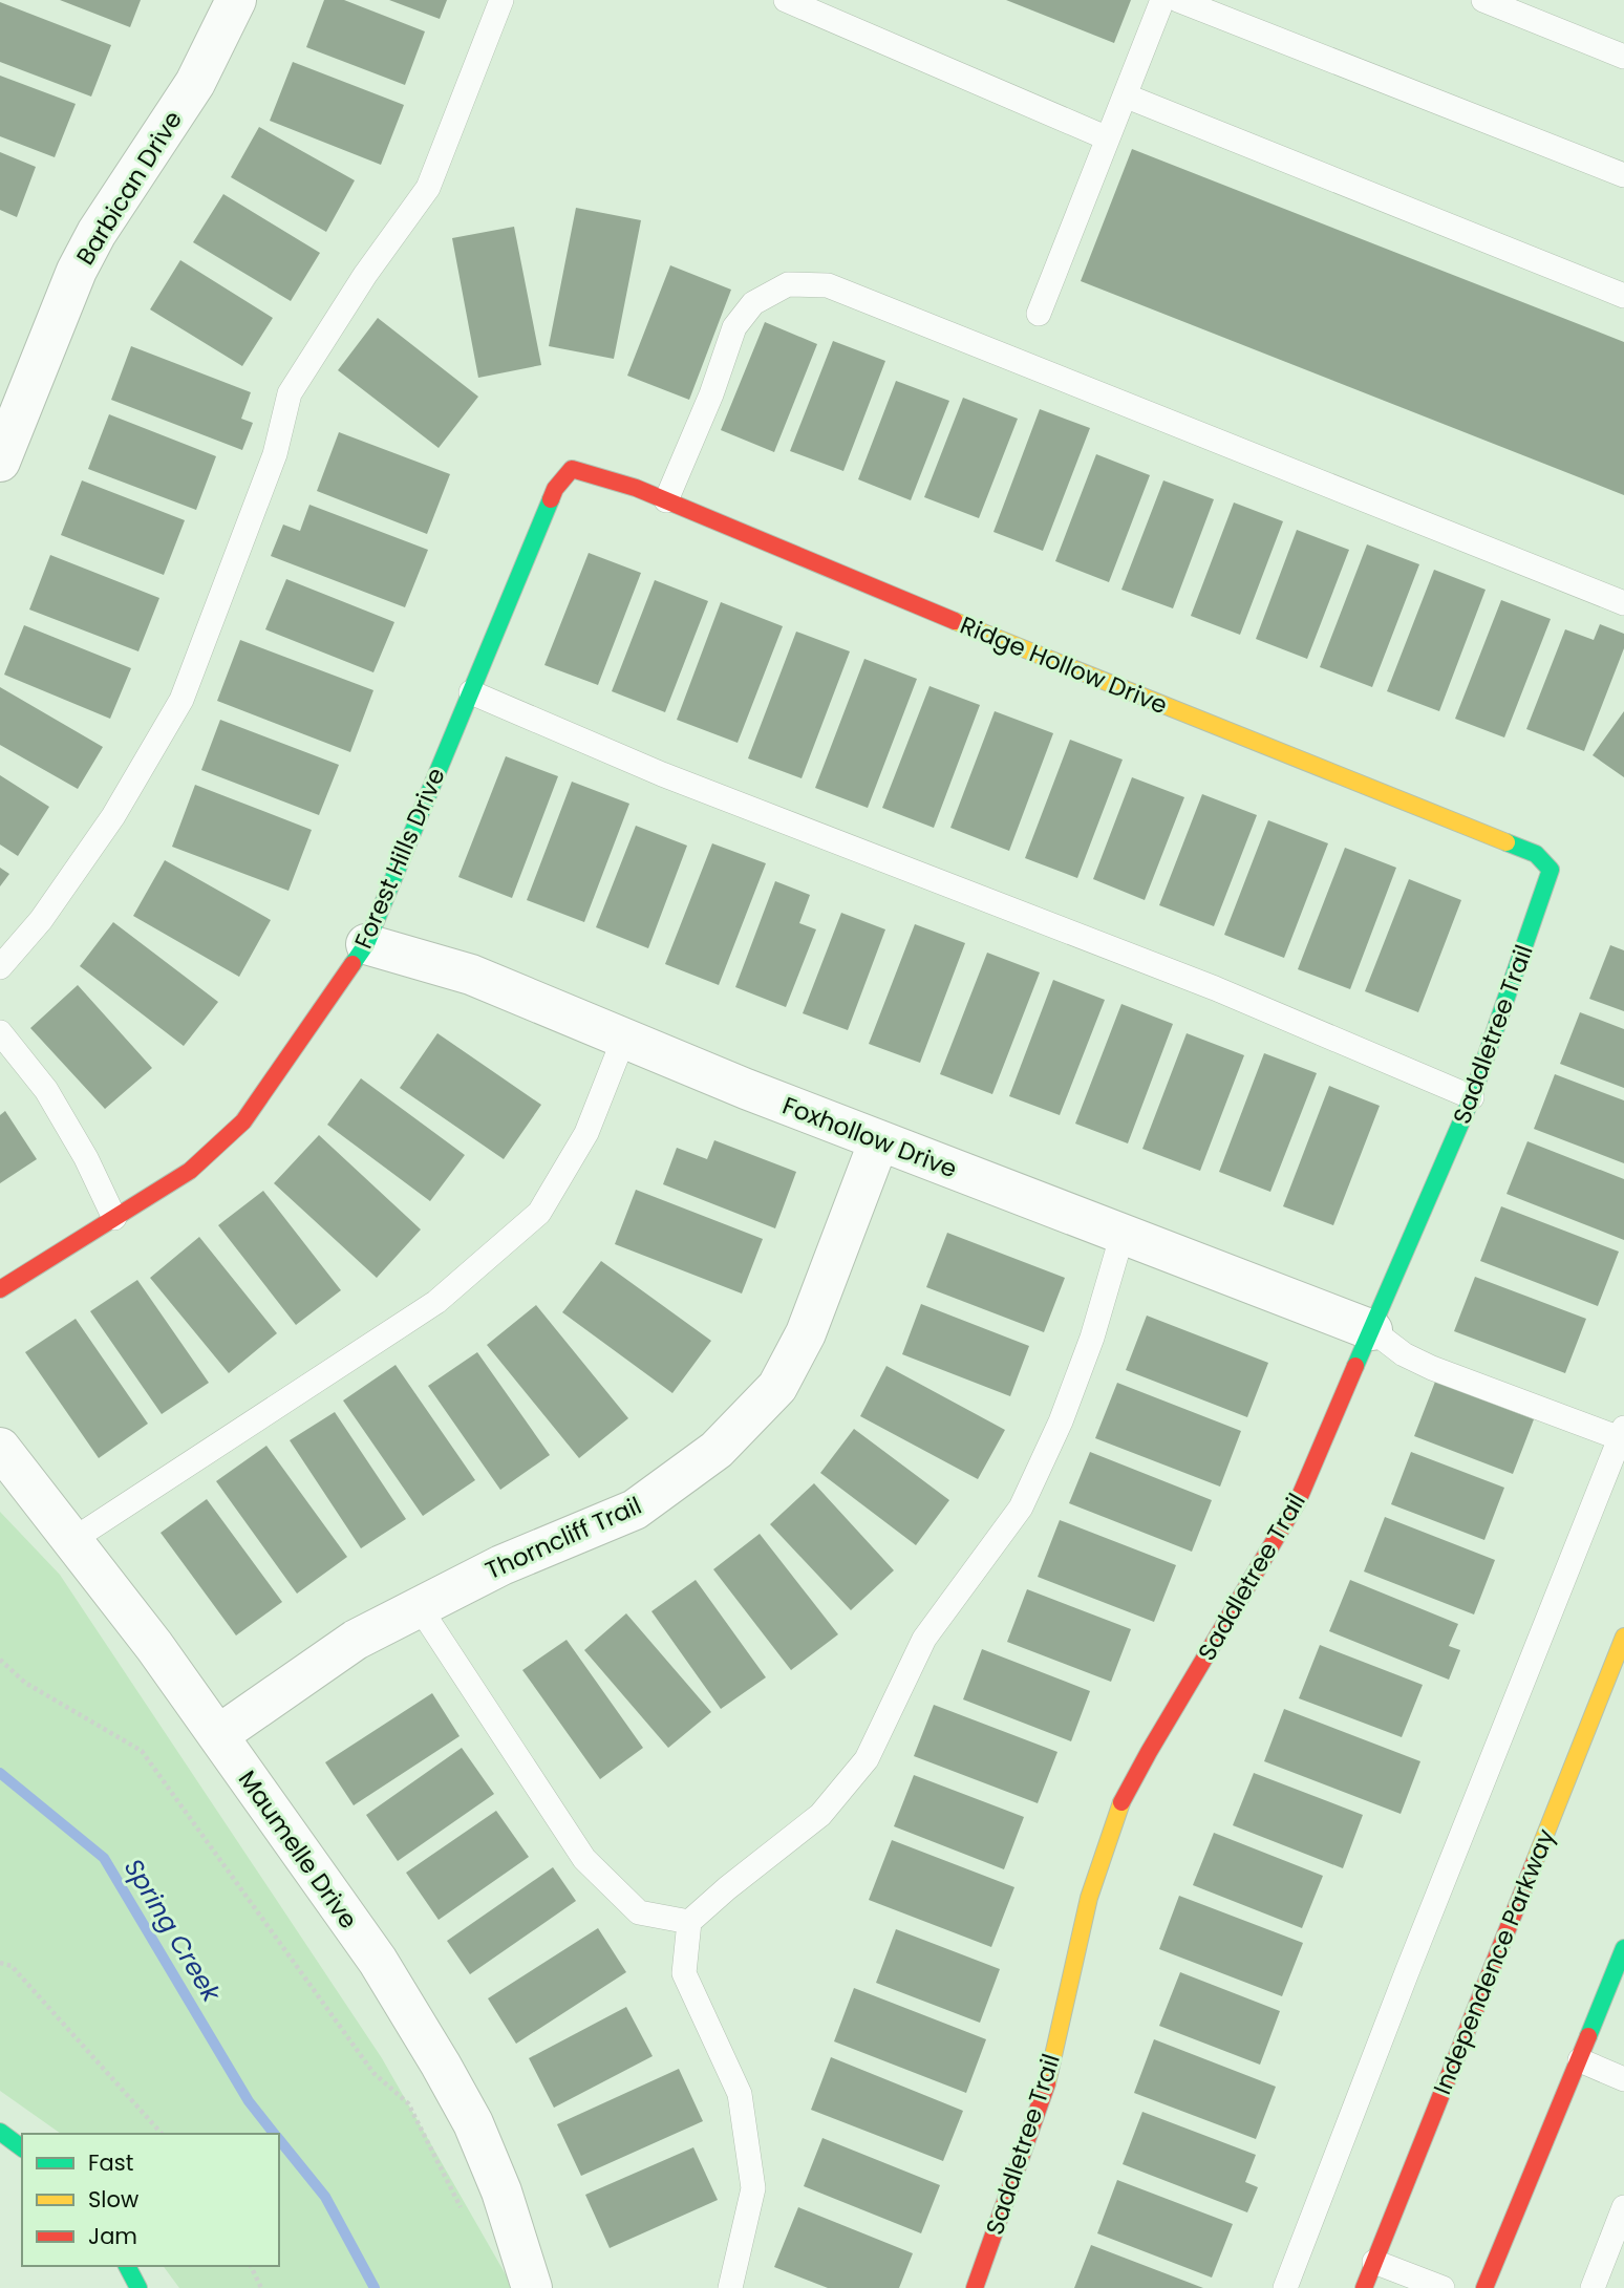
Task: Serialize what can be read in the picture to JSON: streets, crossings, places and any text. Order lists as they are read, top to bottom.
{
  "streets": {
    "street": [
      "Barbican Drive",
      "Ridge Hollow Drive",
      "Forest Hills Drive",
      "Saddletree Trail",
      "Foxhollow Drive",
      "Thorncliff Trail",
      "Maumelle Drive",
      "Independence Parkway"
    ]
  },
  "crossings": [
    ["Ridge Hollow Drive", "Forest Hills Drive"],
    ["Ridge Hollow Drive", "Saddletree Trail"],
    ["Forest Hills Drive", "Foxhollow Drive"],
    ["Saddletree Trail", "Foxhollow Drive"],
    ["Foxhollow Drive", "Thorncliff Trail"],
    ["Thorncliff Trail", "Maumelle Drive"]
  ],
  "water": ["Spring Creek"],
  "legend": ["Fast", "Slow", "Jam"]
}
